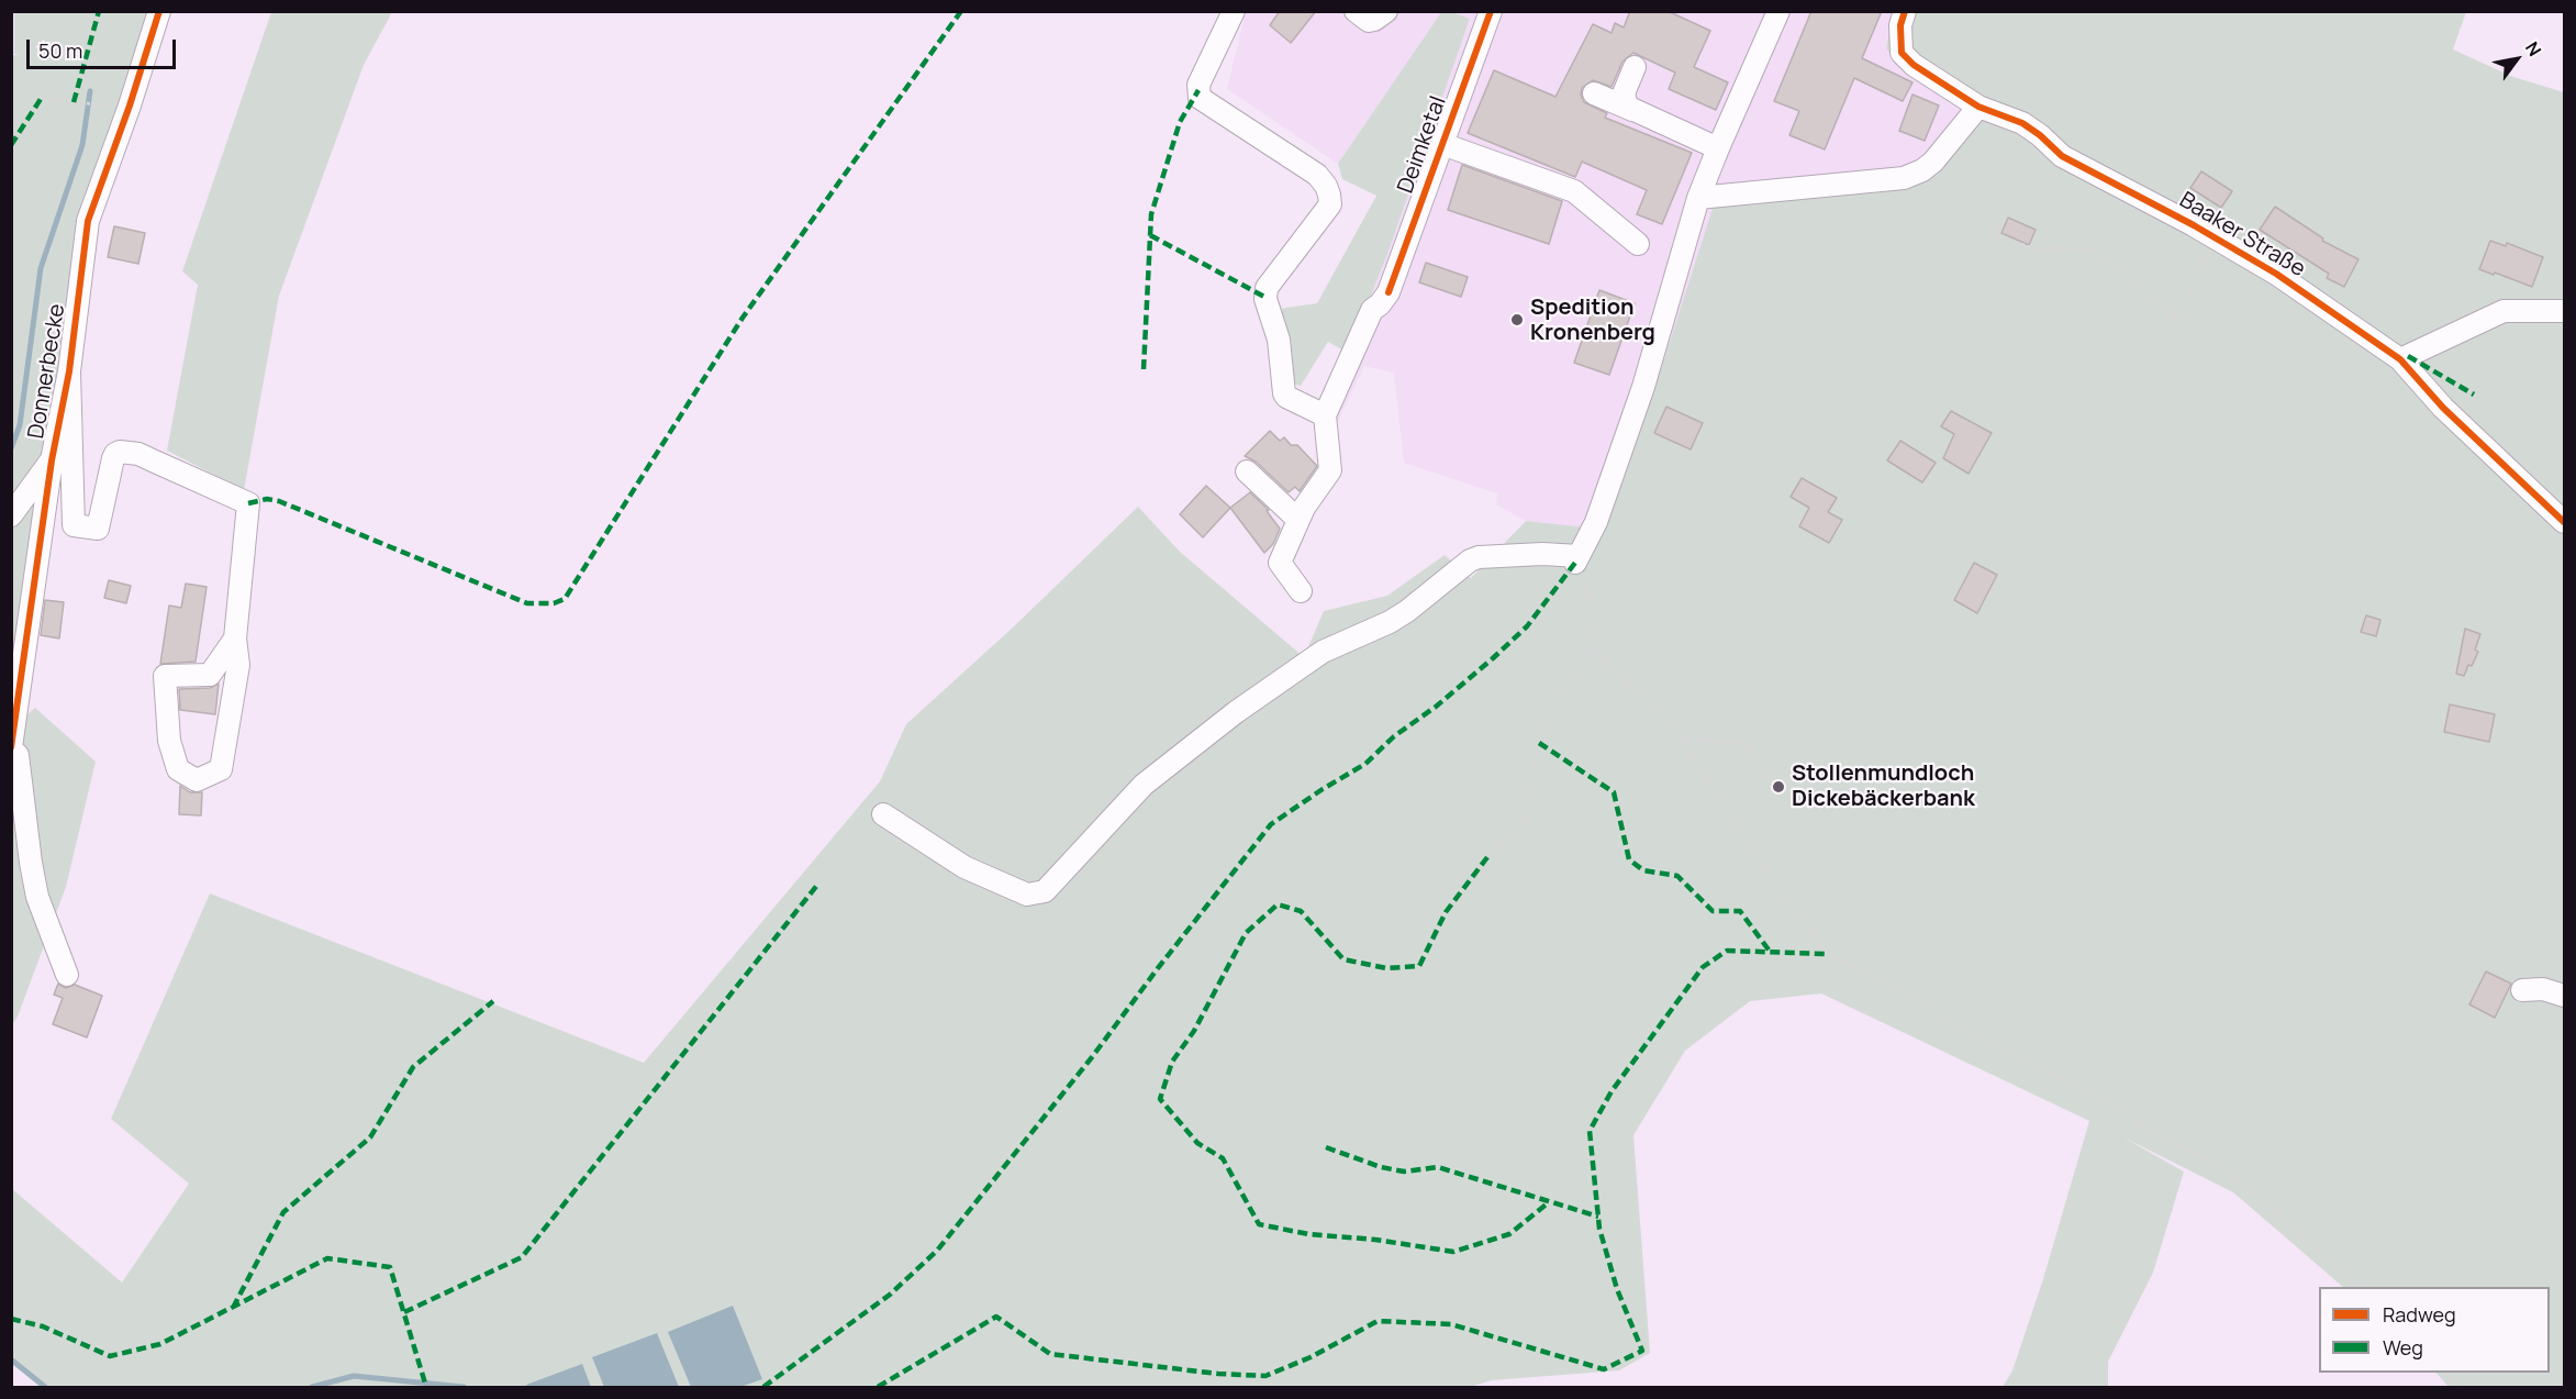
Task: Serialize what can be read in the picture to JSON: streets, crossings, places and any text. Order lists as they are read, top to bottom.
{
  "streets": {
    "street": ["Deimketal", "Baaker Straße", "Donnerbecke"]
  },
  "places": ["Spedition Kronenberg", "Stollenmundloch Dickebäckerbank"],
  "legend": ["Radweg", "Weg"],
  "scale_bar": "50 m",
  "north": "top right"
}
